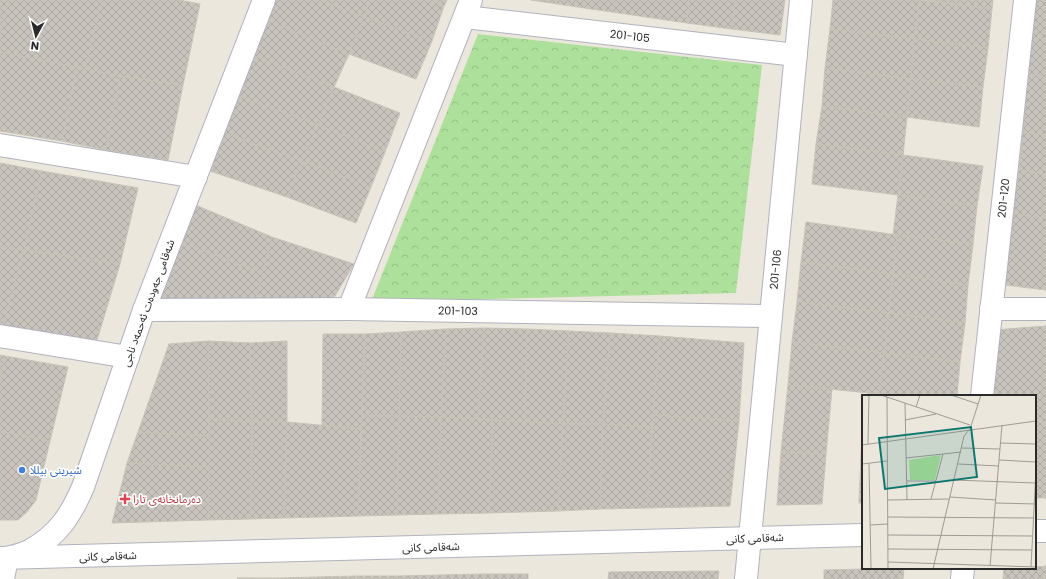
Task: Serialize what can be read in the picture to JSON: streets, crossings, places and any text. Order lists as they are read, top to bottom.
{
  "streets": {
    "street": [
      "201-105",
      "201-120",
      "201-106",
      "شەقامی جەودەت ئەحمەد ناجی",
      "201-103",
      "شەقامی کانی"
    ]
  },
  "crossings": [
    ["201-105", "201-106"],
    ["201-106", "201-103"],
    ["201-106", "شەقامی کانی"],
    ["شەقامی جەودەت ئەحمەد ناجی", "201-103"],
    ["شەقامی جەودەت ئەحمەد ناجی", "شەقامی کانی"]
  ],
  "places": {
    "other": ["شيرينی بیللا"],
    "health": ["دەرمانخانەی تارا"]
  },
  "north": "bottom"
}
